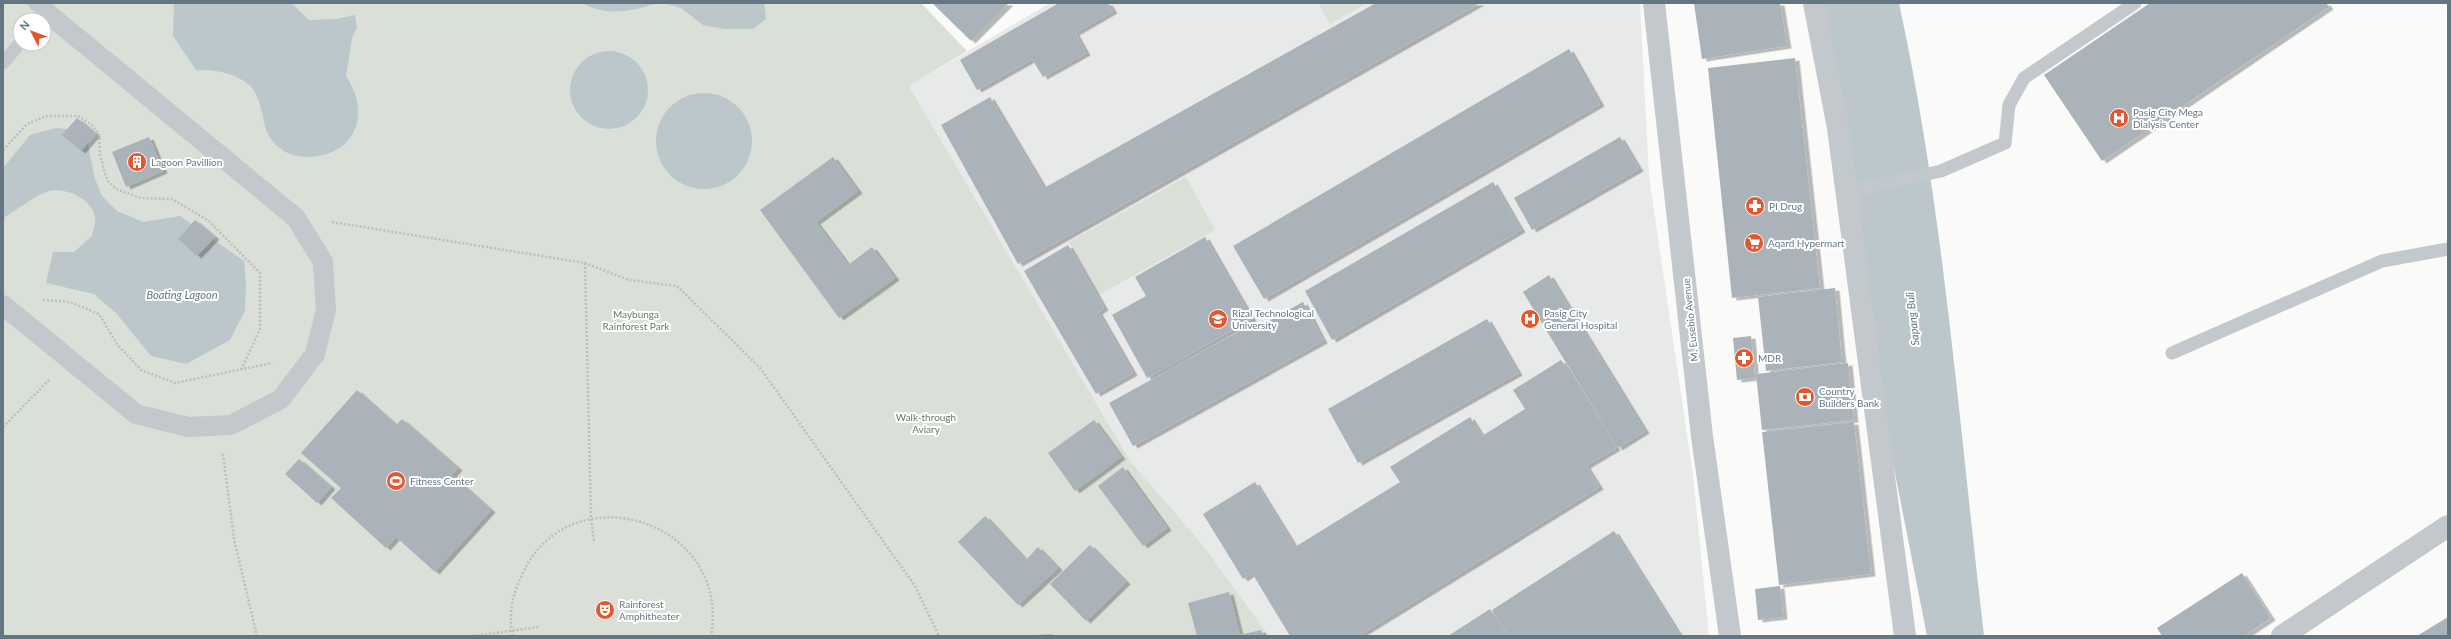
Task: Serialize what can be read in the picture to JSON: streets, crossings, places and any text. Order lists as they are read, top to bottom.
{
  "streets": {
    "street": ["M. Eusebio Avenue"]
  },
  "water": ["Boating Lagoon", "Sapang Buli"],
  "parks": ["Maybunga Rainforest Park", "Walk-through Aviary"],
  "places": {
    "hospital": ["Pasig City Mega Dialysis Center", "Pasig City General Hospital"],
    "building": ["Lagoon Pavillion"],
    "pharmacy": ["PI Drug", "MDR"],
    "supermarket": ["Aqard Hypermart"],
    "school or university": ["Rizal Technological University"],
    "bank": ["Country Builders Bank"],
    "sports": ["Fitness Center"],
    "theatre": ["Rainforest Amphitheater"]
  },
  "north": "top left"
}
